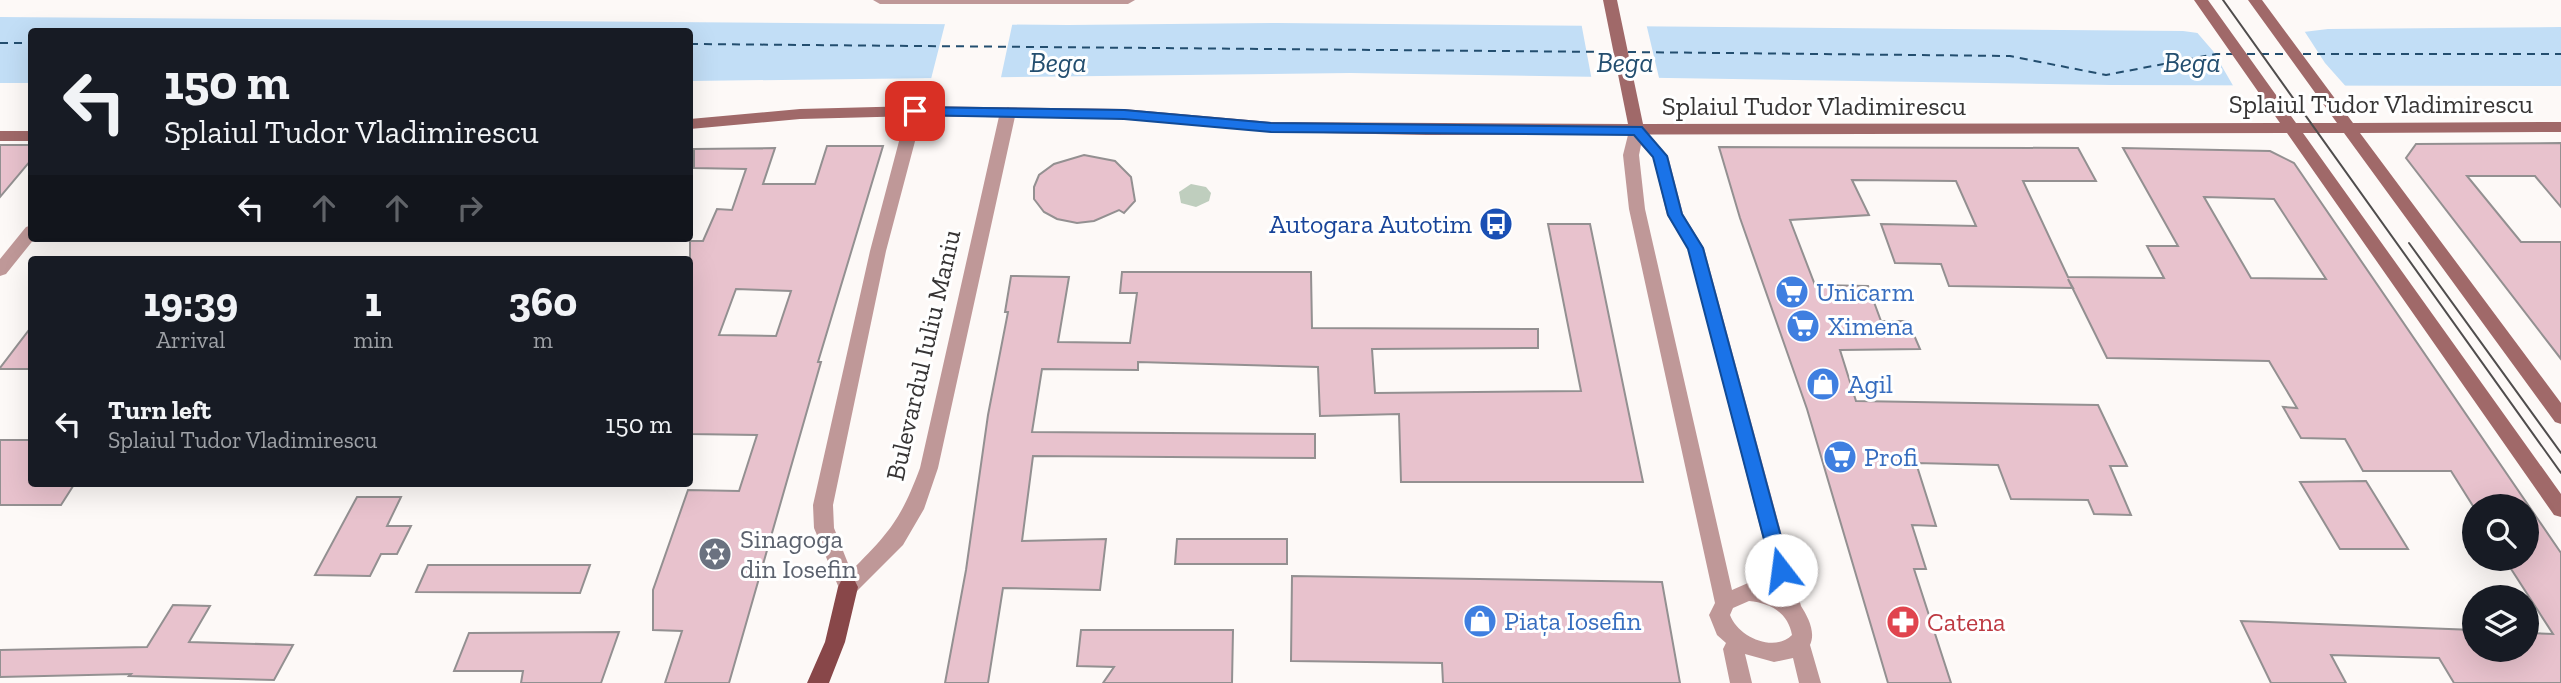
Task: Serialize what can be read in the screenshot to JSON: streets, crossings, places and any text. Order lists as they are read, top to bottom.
{
  "streets": {
    "street": ["Splaiul Tudor Vladimirescu", "Bulevardul Iuliu Maniu"]
  },
  "crossings": [
    ["Splaiul Tudor Vladimirescu", "Bulevardul Iuliu Maniu"]
  ],
  "water": ["Bega"],
  "places": {
    "bus stop": ["Autogara Autotim"],
    "supermarket": ["Unicarm", "Ximena", "Profi"],
    "shop": ["Agil", "Piața Iosefin"],
    "synagogue": ["Sinagoga din Iosefin"],
    "pharmacy": ["Catena"]
  },
  "page": {
    "turn": ["150 m", "Splaiul Tudor Vladimirescu"],
    "eta": [
      "19:39",
      "Arrival",
      "1",
      "min",
      "360",
      "m"
    ],
    "list": [
      {
        "name": "Turn left",
        "note": "Splaiul Tudor Vladimirescu",
        "value": "150 m"
      }
    ]
  }
}
